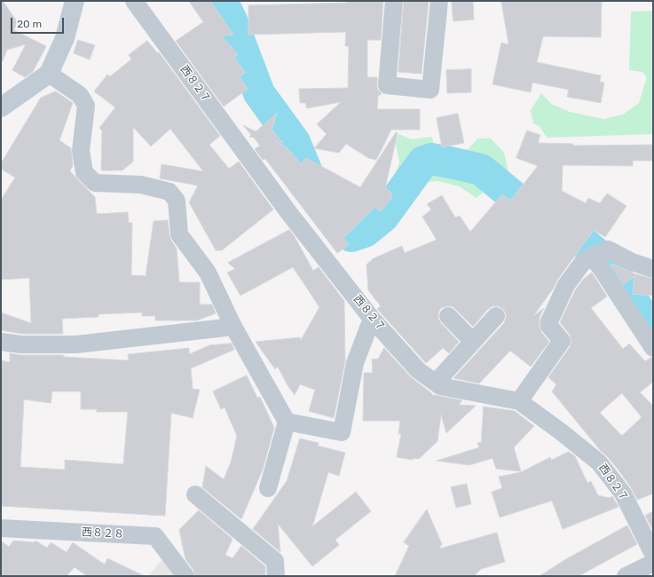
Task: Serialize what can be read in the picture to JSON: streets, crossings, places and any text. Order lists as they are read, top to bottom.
{
  "streets": {
    "street": ["西８２７", "西８２８"]
  },
  "scale_bar": "20 m"
}
